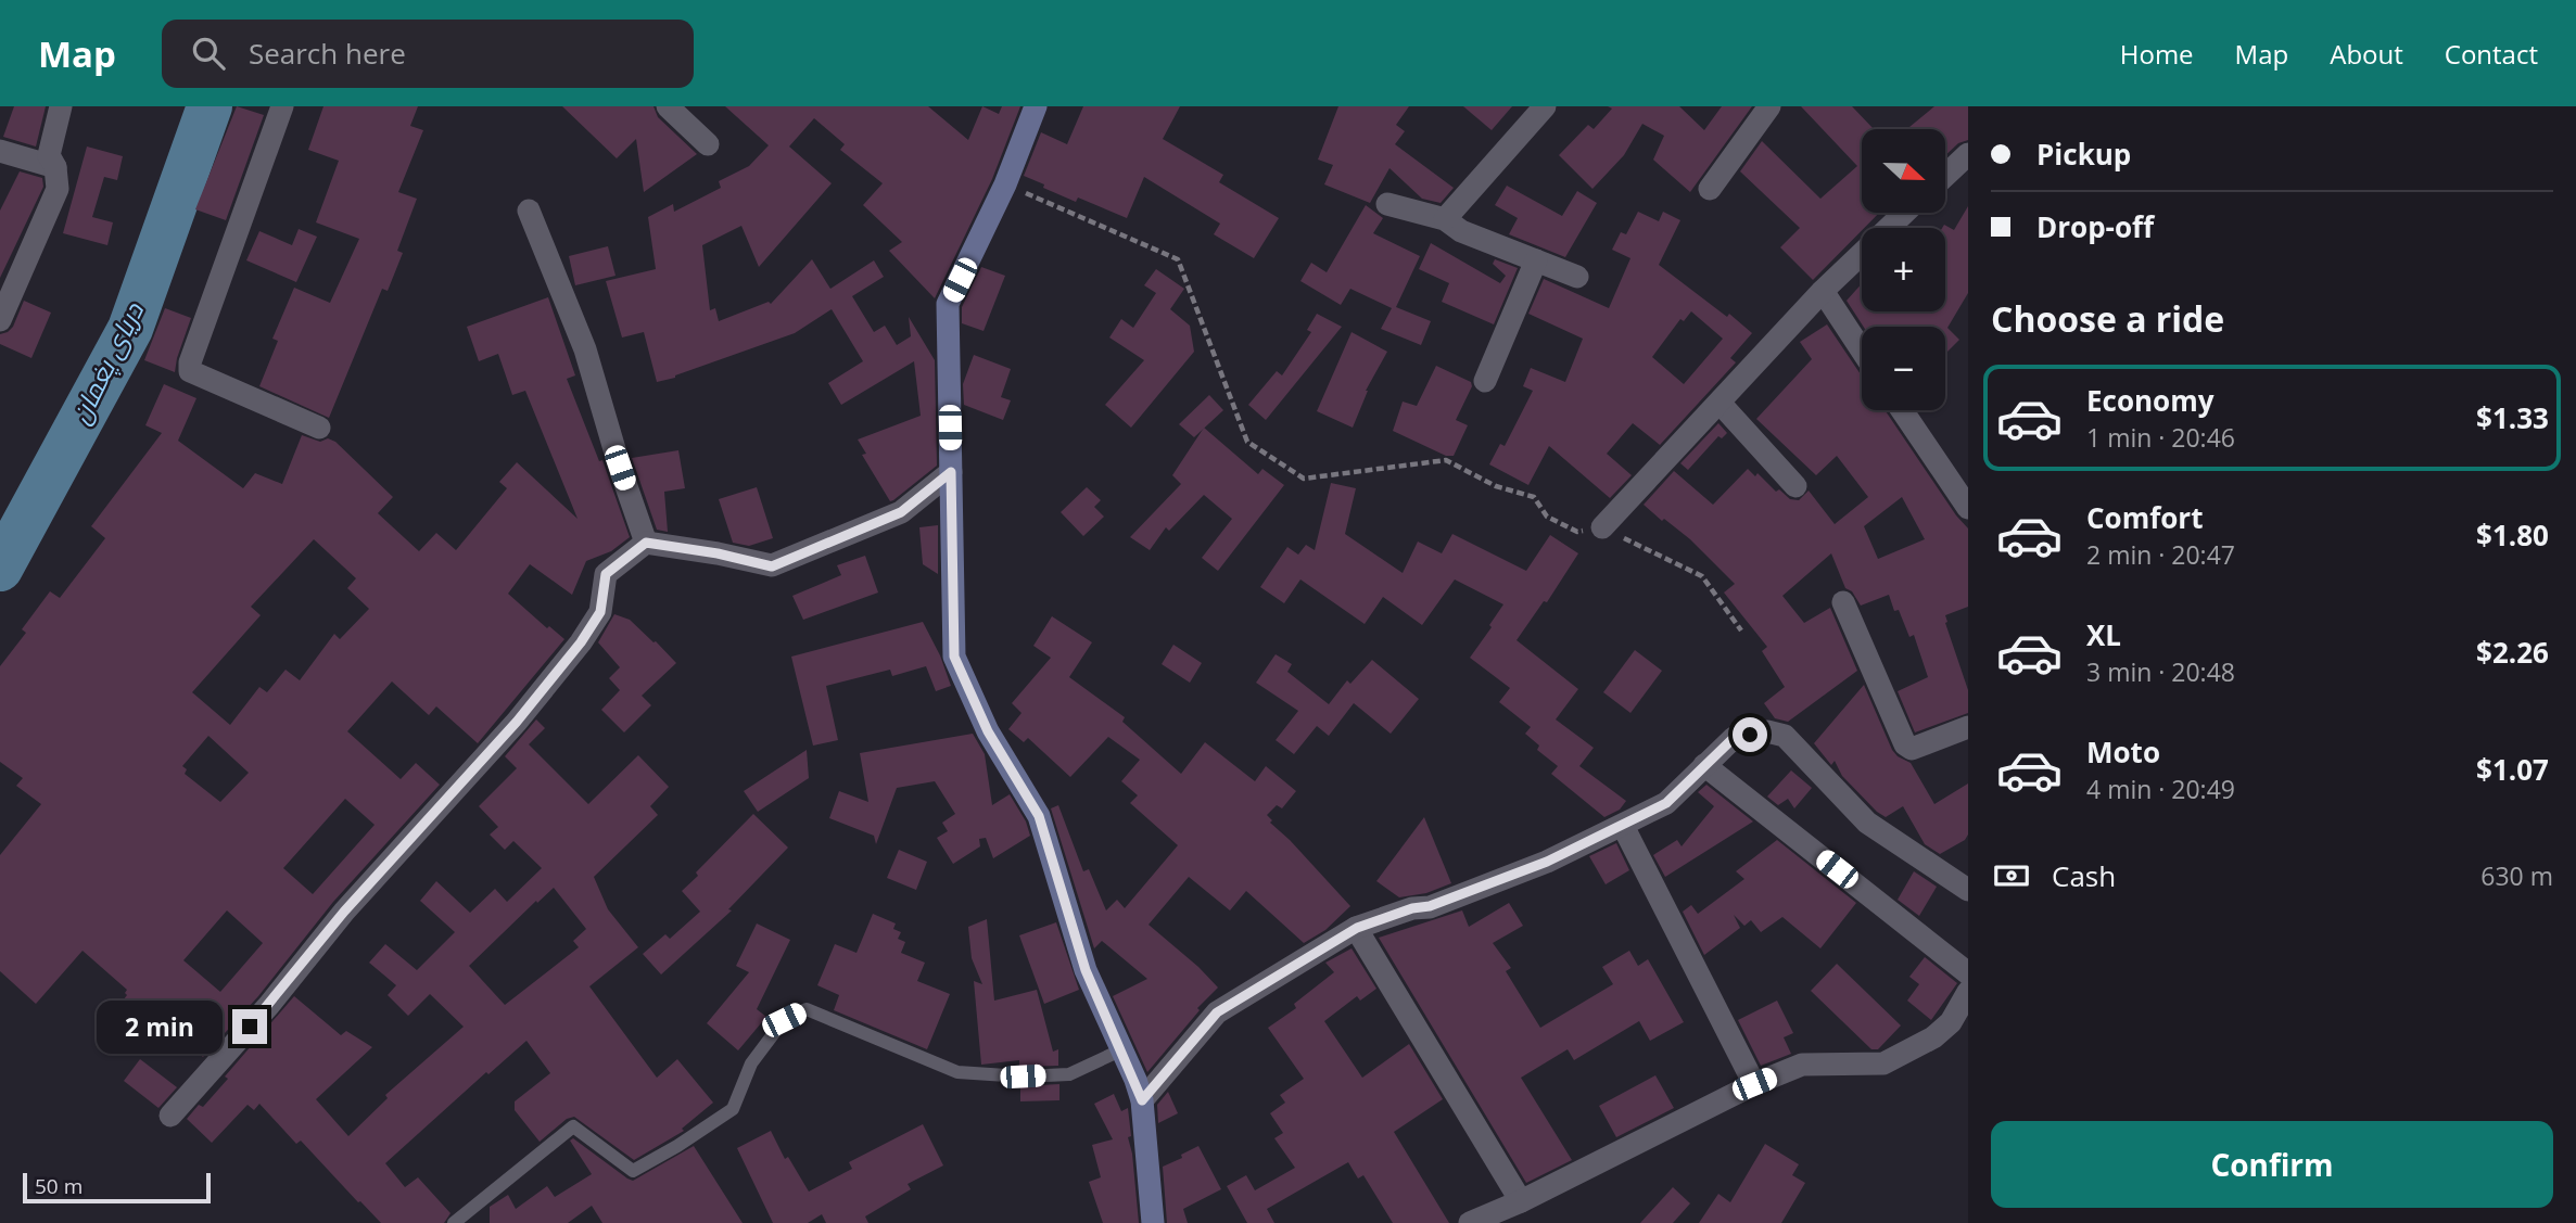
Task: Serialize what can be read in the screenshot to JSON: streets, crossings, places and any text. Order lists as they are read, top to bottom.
{
  "water": ["دریای پغمان"],
  "scale_bar": "50 m",
  "north": "right",
  "page": {
    "header": "Map",
    "search": "Search here",
    "nav": [
      "Home",
      "Map",
      "About",
      "Contact"
    ],
    "banner": ["Pickup", "Drop-off"],
    "map_buttons": ["+", "−"],
    "heading": "Choose a ride",
    "list": [
      {
        "name": "Economy",
        "note": "1 min · 20:46",
        "value": "$1.33"
      },
      {
        "name": "Comfort",
        "note": "2 min · 20:47",
        "value": "$1.80"
      },
      {
        "name": "XL",
        "note": "3 min · 20:48",
        "value": "$2.26"
      },
      {
        "name": "Moto",
        "note": "4 min · 20:49",
        "value": "$1.07"
      }
    ],
    "pay": ["Cash", "630 m"],
    "bubble": "2 min",
    "buttons": "Confirm",
    "scale": "50 m"
  }
}
